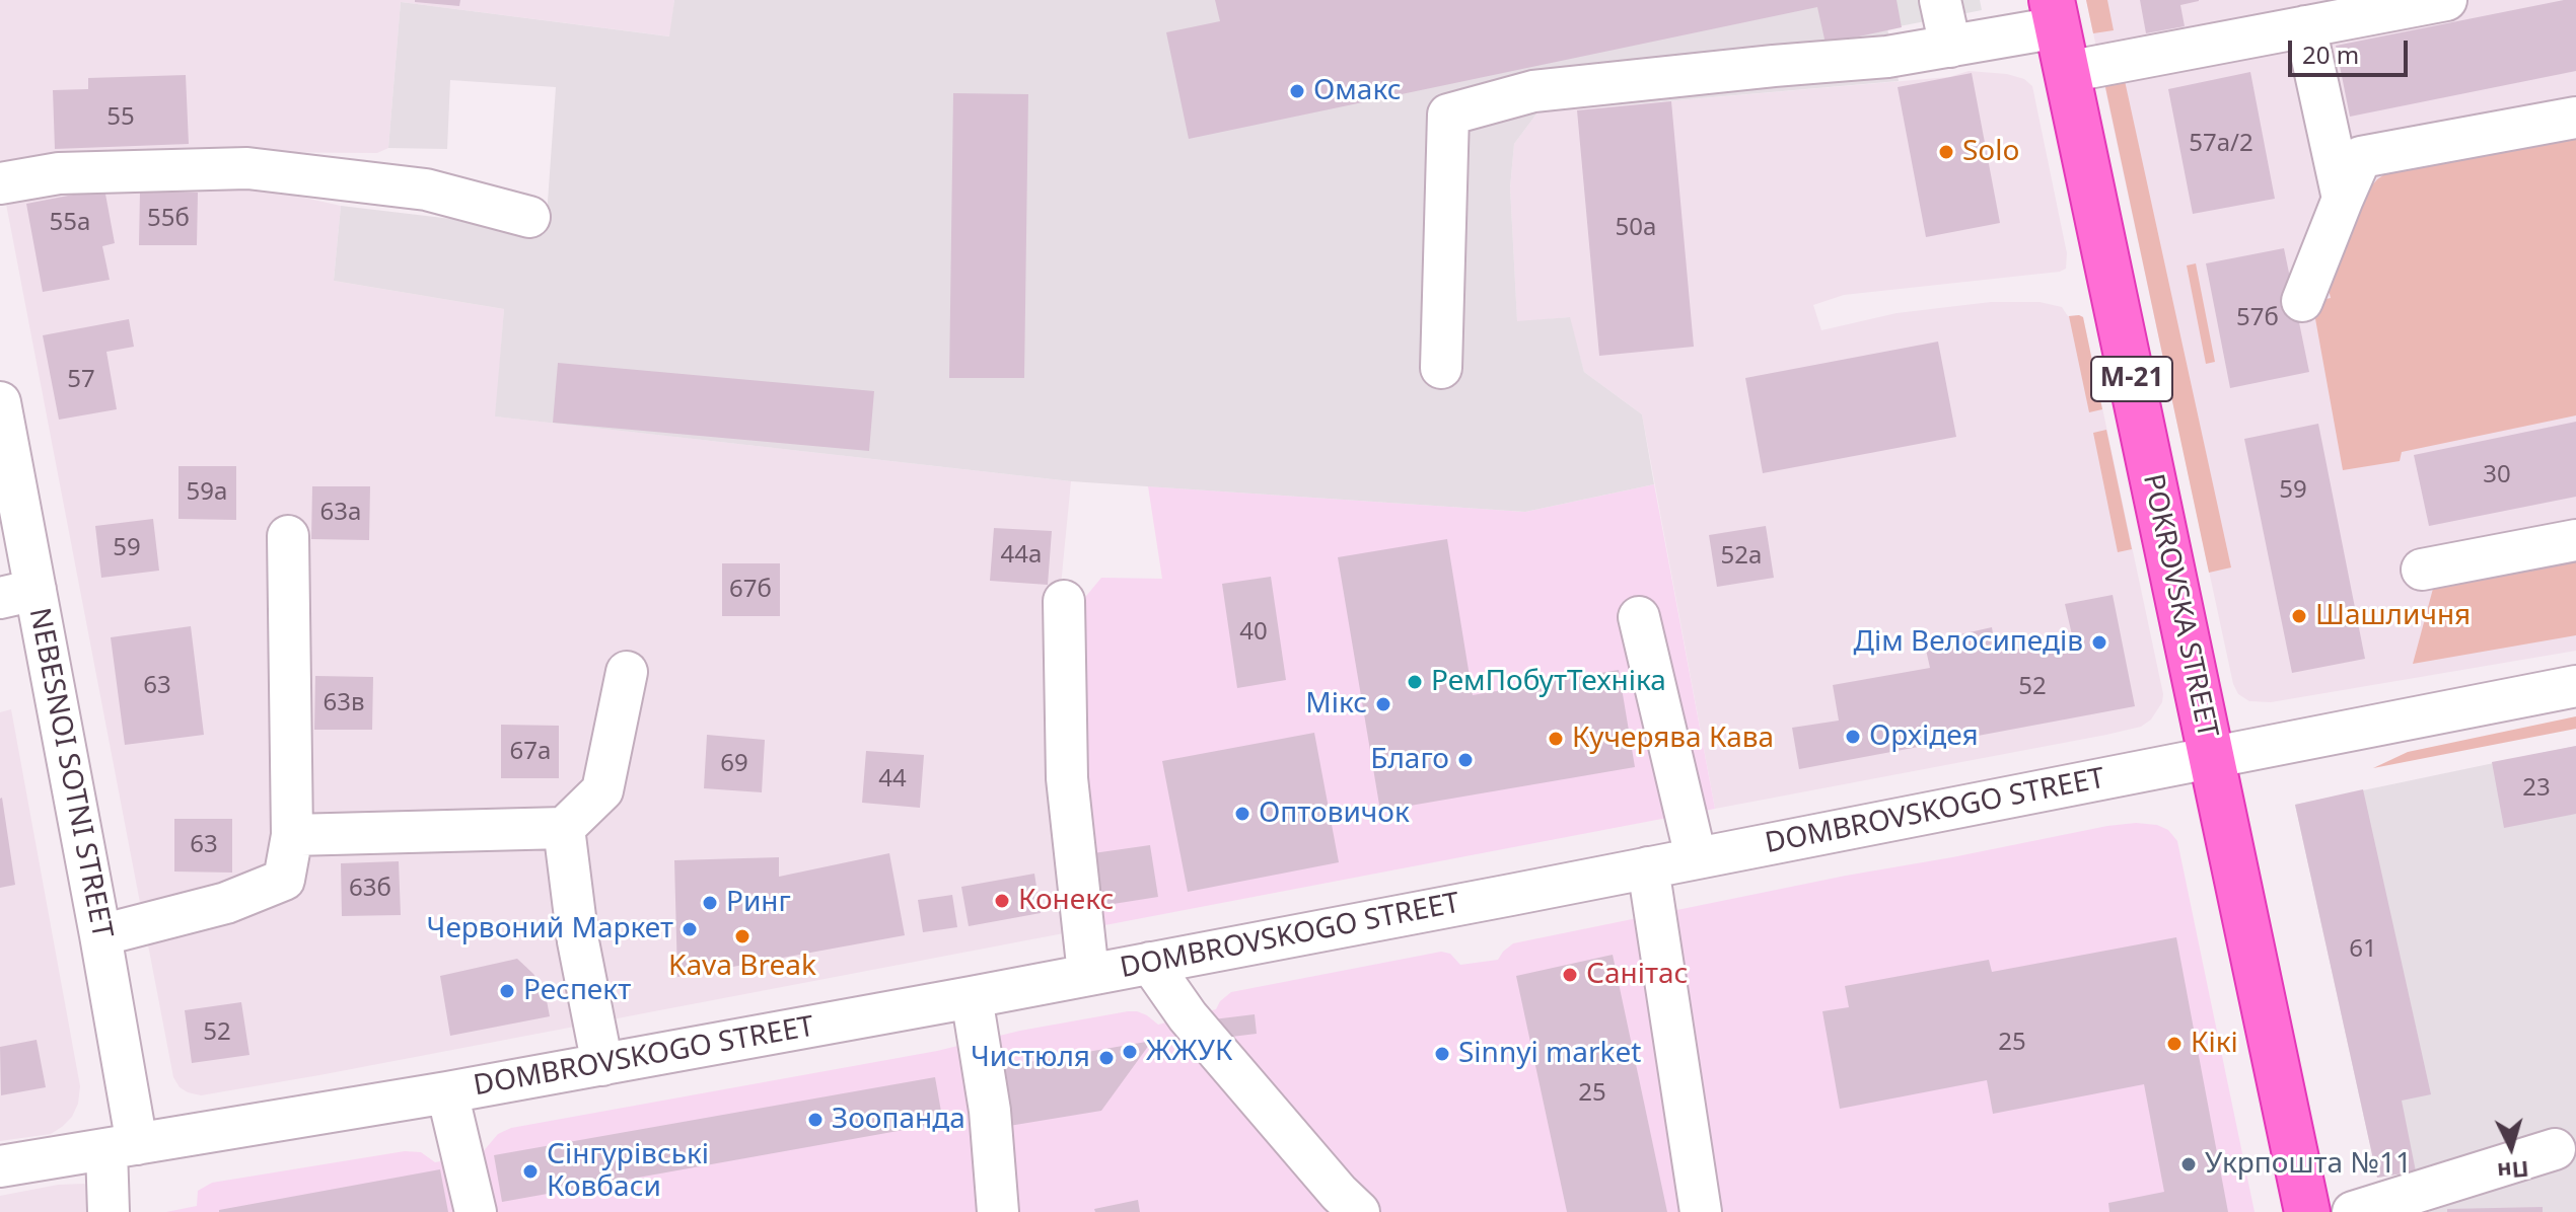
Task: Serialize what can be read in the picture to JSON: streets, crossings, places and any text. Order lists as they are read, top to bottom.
{
  "streets": {
    "highway": ["М-21", "POKROVSKA STREET"],
    "street": ["NEBESNOI SOTNI STREET", "DOMBROVSKOGO STREET"]
  },
  "crossings": [
    ["POKROVSKA STREET", "DOMBROVSKOGO STREET"],
    ["NEBESNOI SOTNI STREET", "DOMBROVSKOGO STREET"]
  ],
  "places": [
    "Омакс",
    "Solo",
    "Шашличня",
    "Дім Велосипедів",
    "РемПобутТехніка",
    "Мікс",
    "Орхідея",
    "Кучерява Кава",
    "Благо",
    "Оптовичок",
    "Конекс",
    "Ринг",
    "Червоний Маркет",
    "Kava Break",
    "Санітас",
    "Респект",
    "Кікі",
    "ЖЖУК",
    "Sinnyi market",
    "Чистюля",
    "Зоопанда",
    "Укрпошта №11",
    "Сінгурівські Ковбаси"
  ],
  "house_numbers": [
    "55",
    "57а/2",
    "55б",
    "55а",
    "50а",
    "57б",
    "57",
    "30",
    "59",
    "59а",
    "63а",
    "59",
    "44а",
    "52а",
    "67б",
    "40",
    "63",
    "52",
    "63в",
    "67а",
    "69",
    "44",
    "23",
    "63",
    "63б",
    "61",
    "52",
    "25",
    "25"
  ],
  "scale_bar": "20 m",
  "north": "bottom"
}
